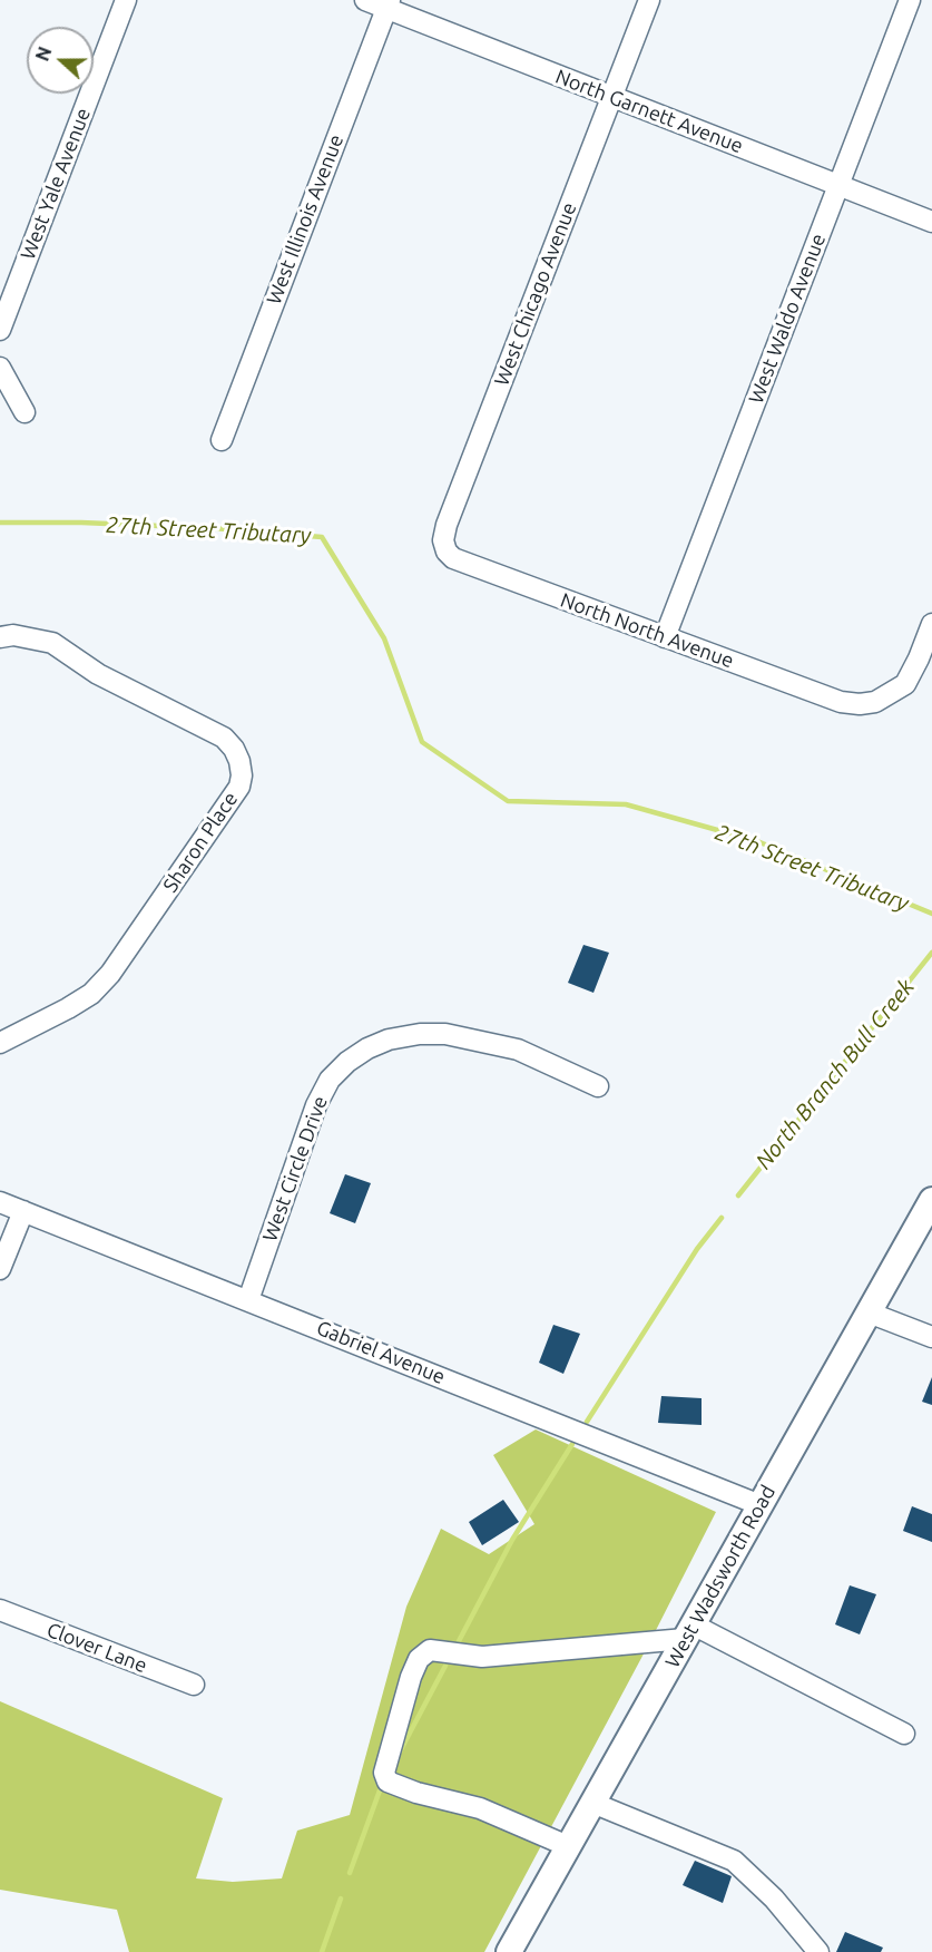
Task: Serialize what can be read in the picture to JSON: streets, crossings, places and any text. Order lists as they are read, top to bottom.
{
  "streets": {
    "main road": ["West Wadsworth Road"],
    "street": [
      "North Garnett Avenue",
      "West Yale Avenue",
      "West Illinois Avenue",
      "West Chicago Avenue",
      "West Waldo Avenue",
      "North North Avenue",
      "Sharon Place",
      "West Circle Drive",
      "Gabriel Avenue",
      "Clover Lane"
    ]
  },
  "crossings": [
    ["North Garnett Avenue", "West Illinois Avenue"],
    ["North Garnett Avenue", "West Chicago Avenue"],
    ["North Garnett Avenue", "West Waldo Avenue"],
    ["West Chicago Avenue", "North North Avenue"],
    ["West Waldo Avenue", "North North Avenue"],
    ["West Circle Drive", "Gabriel Avenue"],
    ["Gabriel Avenue", "West Wadsworth Road"]
  ],
  "water": ["27th Street Tributary", "North Branch Bull Creek"],
  "north": "left"
}
